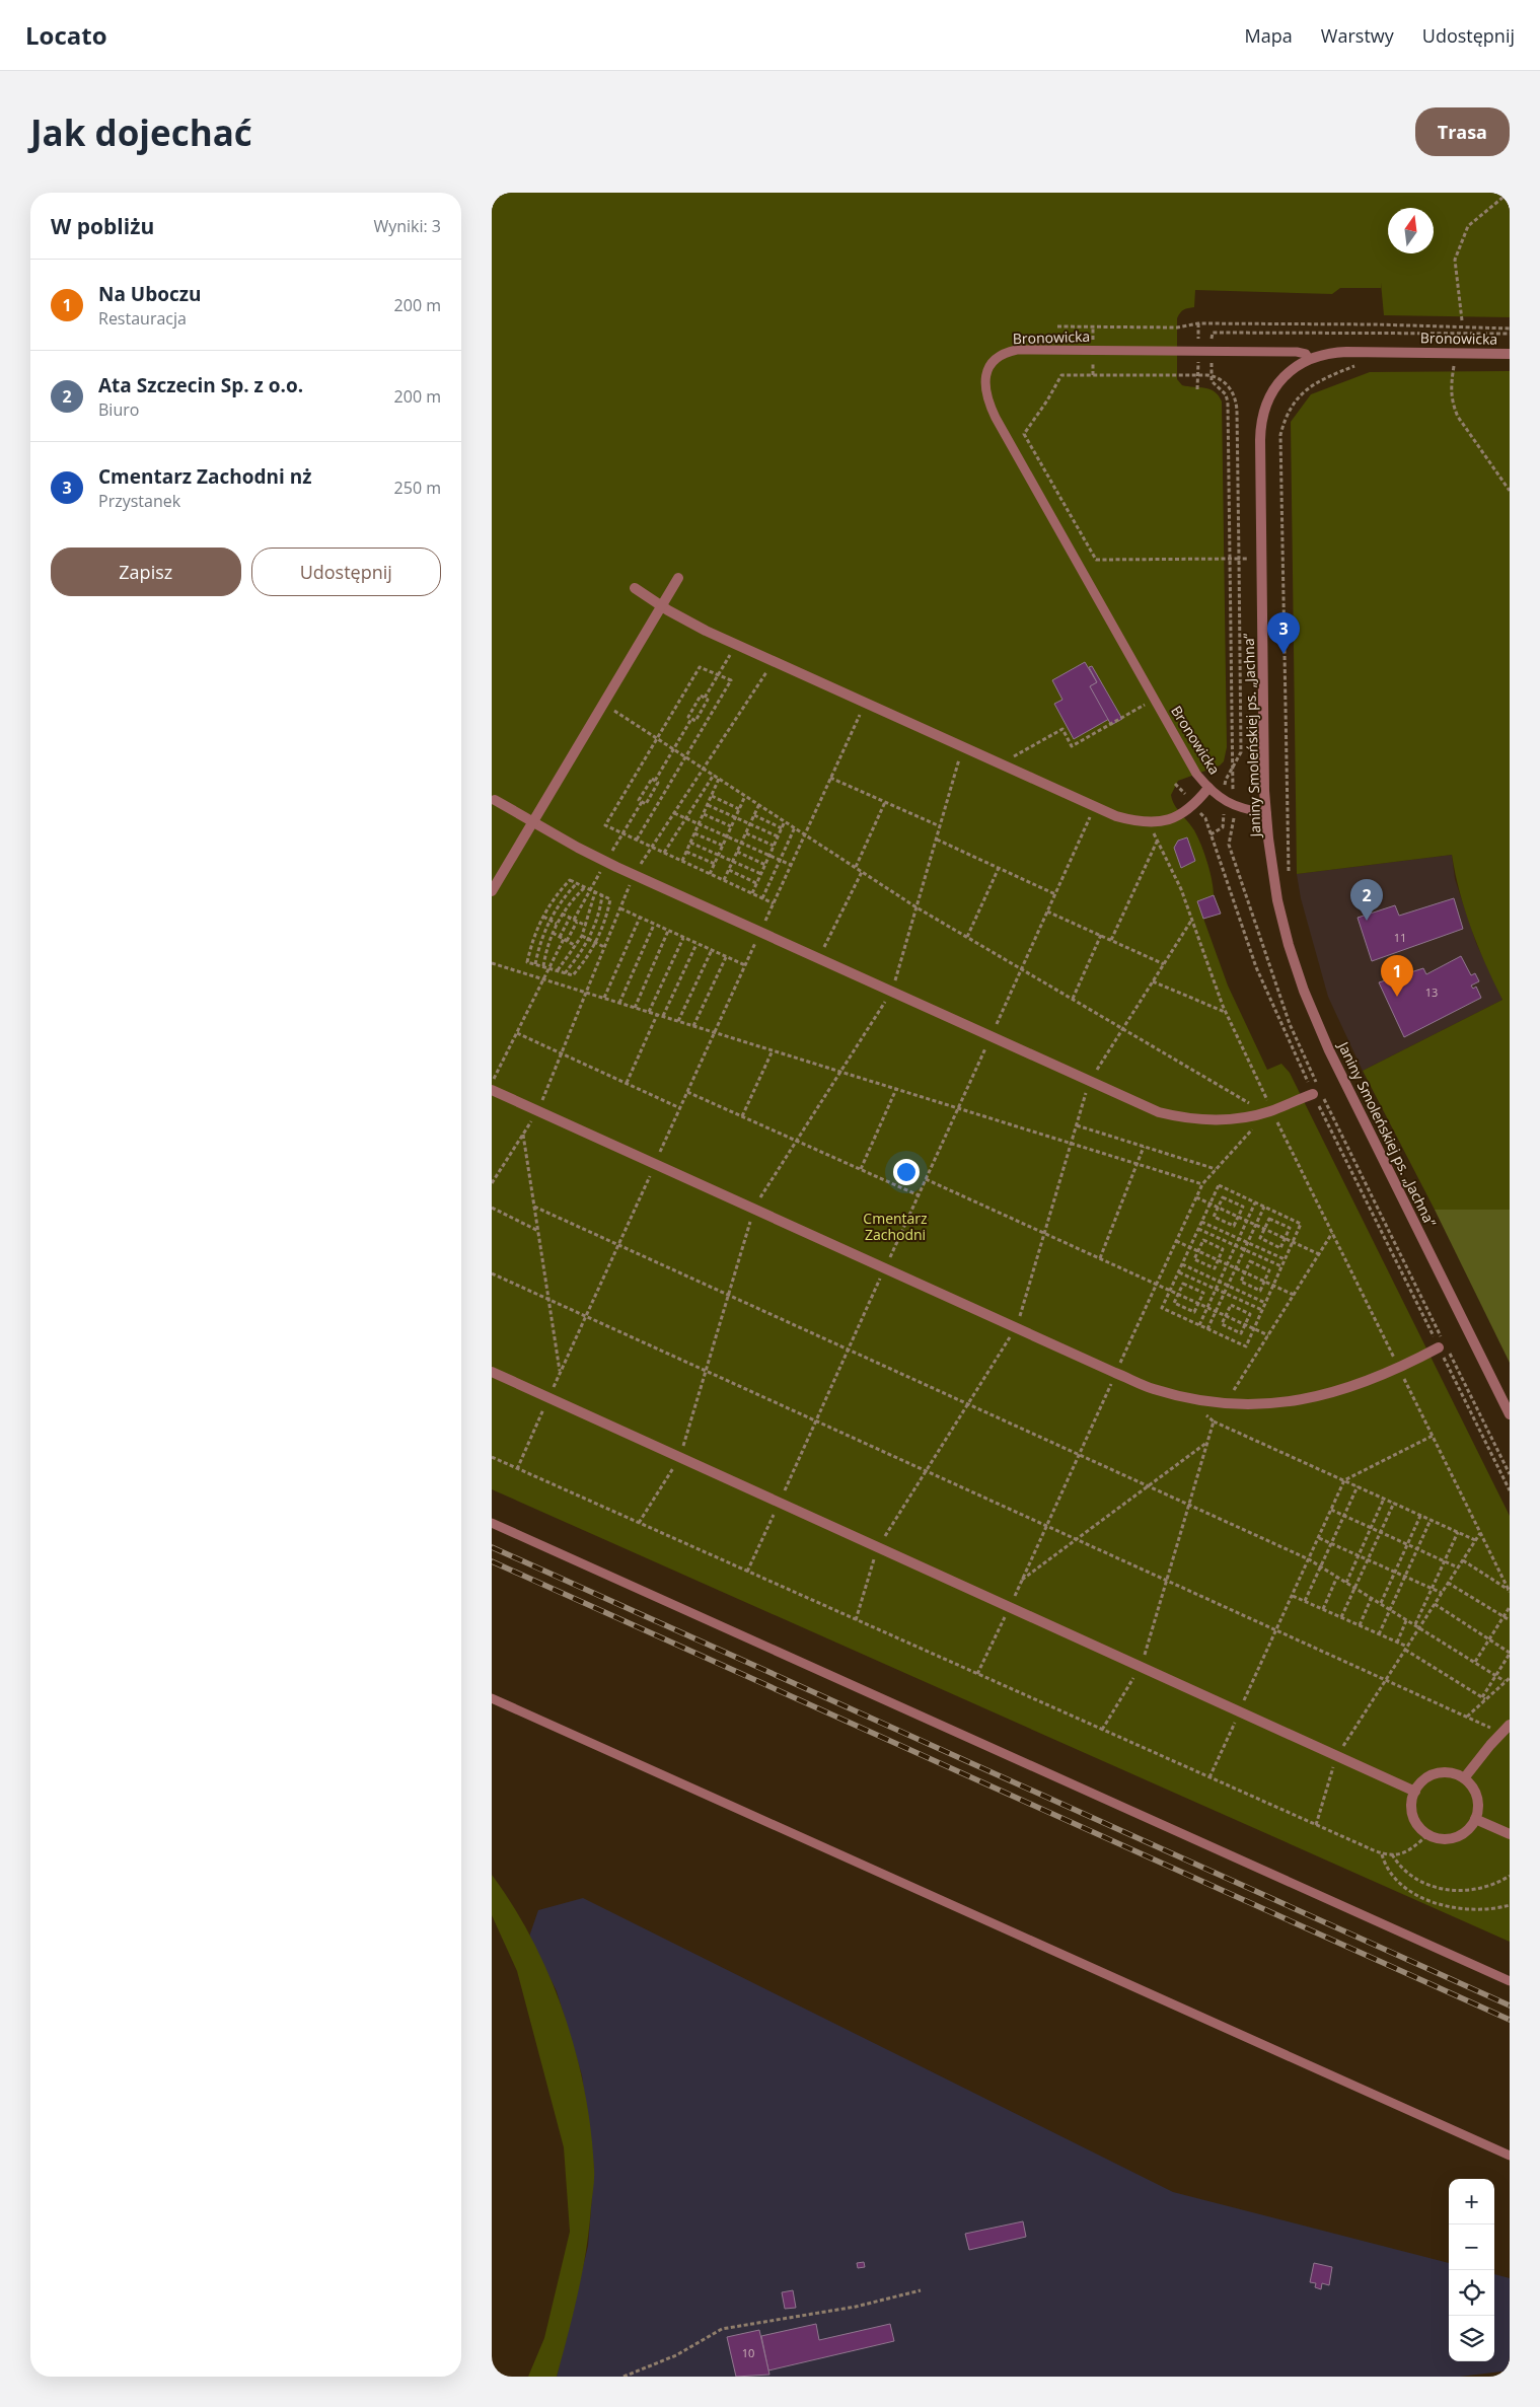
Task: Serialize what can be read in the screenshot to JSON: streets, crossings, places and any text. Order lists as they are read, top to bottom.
{
  "streets": {
    "street": ["Bronowicka", "Janiny Smoleńskiej ps. „Jachna”"]
  },
  "crossings": [
    ["Bronowicka", "Janiny Smoleńskiej ps. „Jachna”"]
  ],
  "parks": ["Cmentarz Zachodni"],
  "house_numbers": ["11", "13", "10"],
  "north": "top",
  "page": {
    "header": "Locato",
    "nav": ["Mapa", "Warstwy", "Udostępnij"],
    "buttons": [
      "Trasa",
      ["Zapisz", "Udostępnij"]
    ],
    "title": "Jak dojechać",
    "heading": ["W pobliżu", "Wyniki: 3"],
    "list": [
      {
        "mark": "1",
        "name": "Na Uboczu",
        "note": "Restauracja",
        "value": "200 m"
      },
      {
        "mark": "2",
        "name": "Ata Szczecin Sp. z o.o.",
        "note": "Biuro",
        "value": "200 m"
      },
      {
        "mark": "3",
        "name": "Cmentarz Zachodni nż",
        "note": "Przystanek",
        "value": "250 m"
      }
    ],
    "pins": ["3", "2", "1"],
    "map_buttons": ["+", "−"]
  }
}
